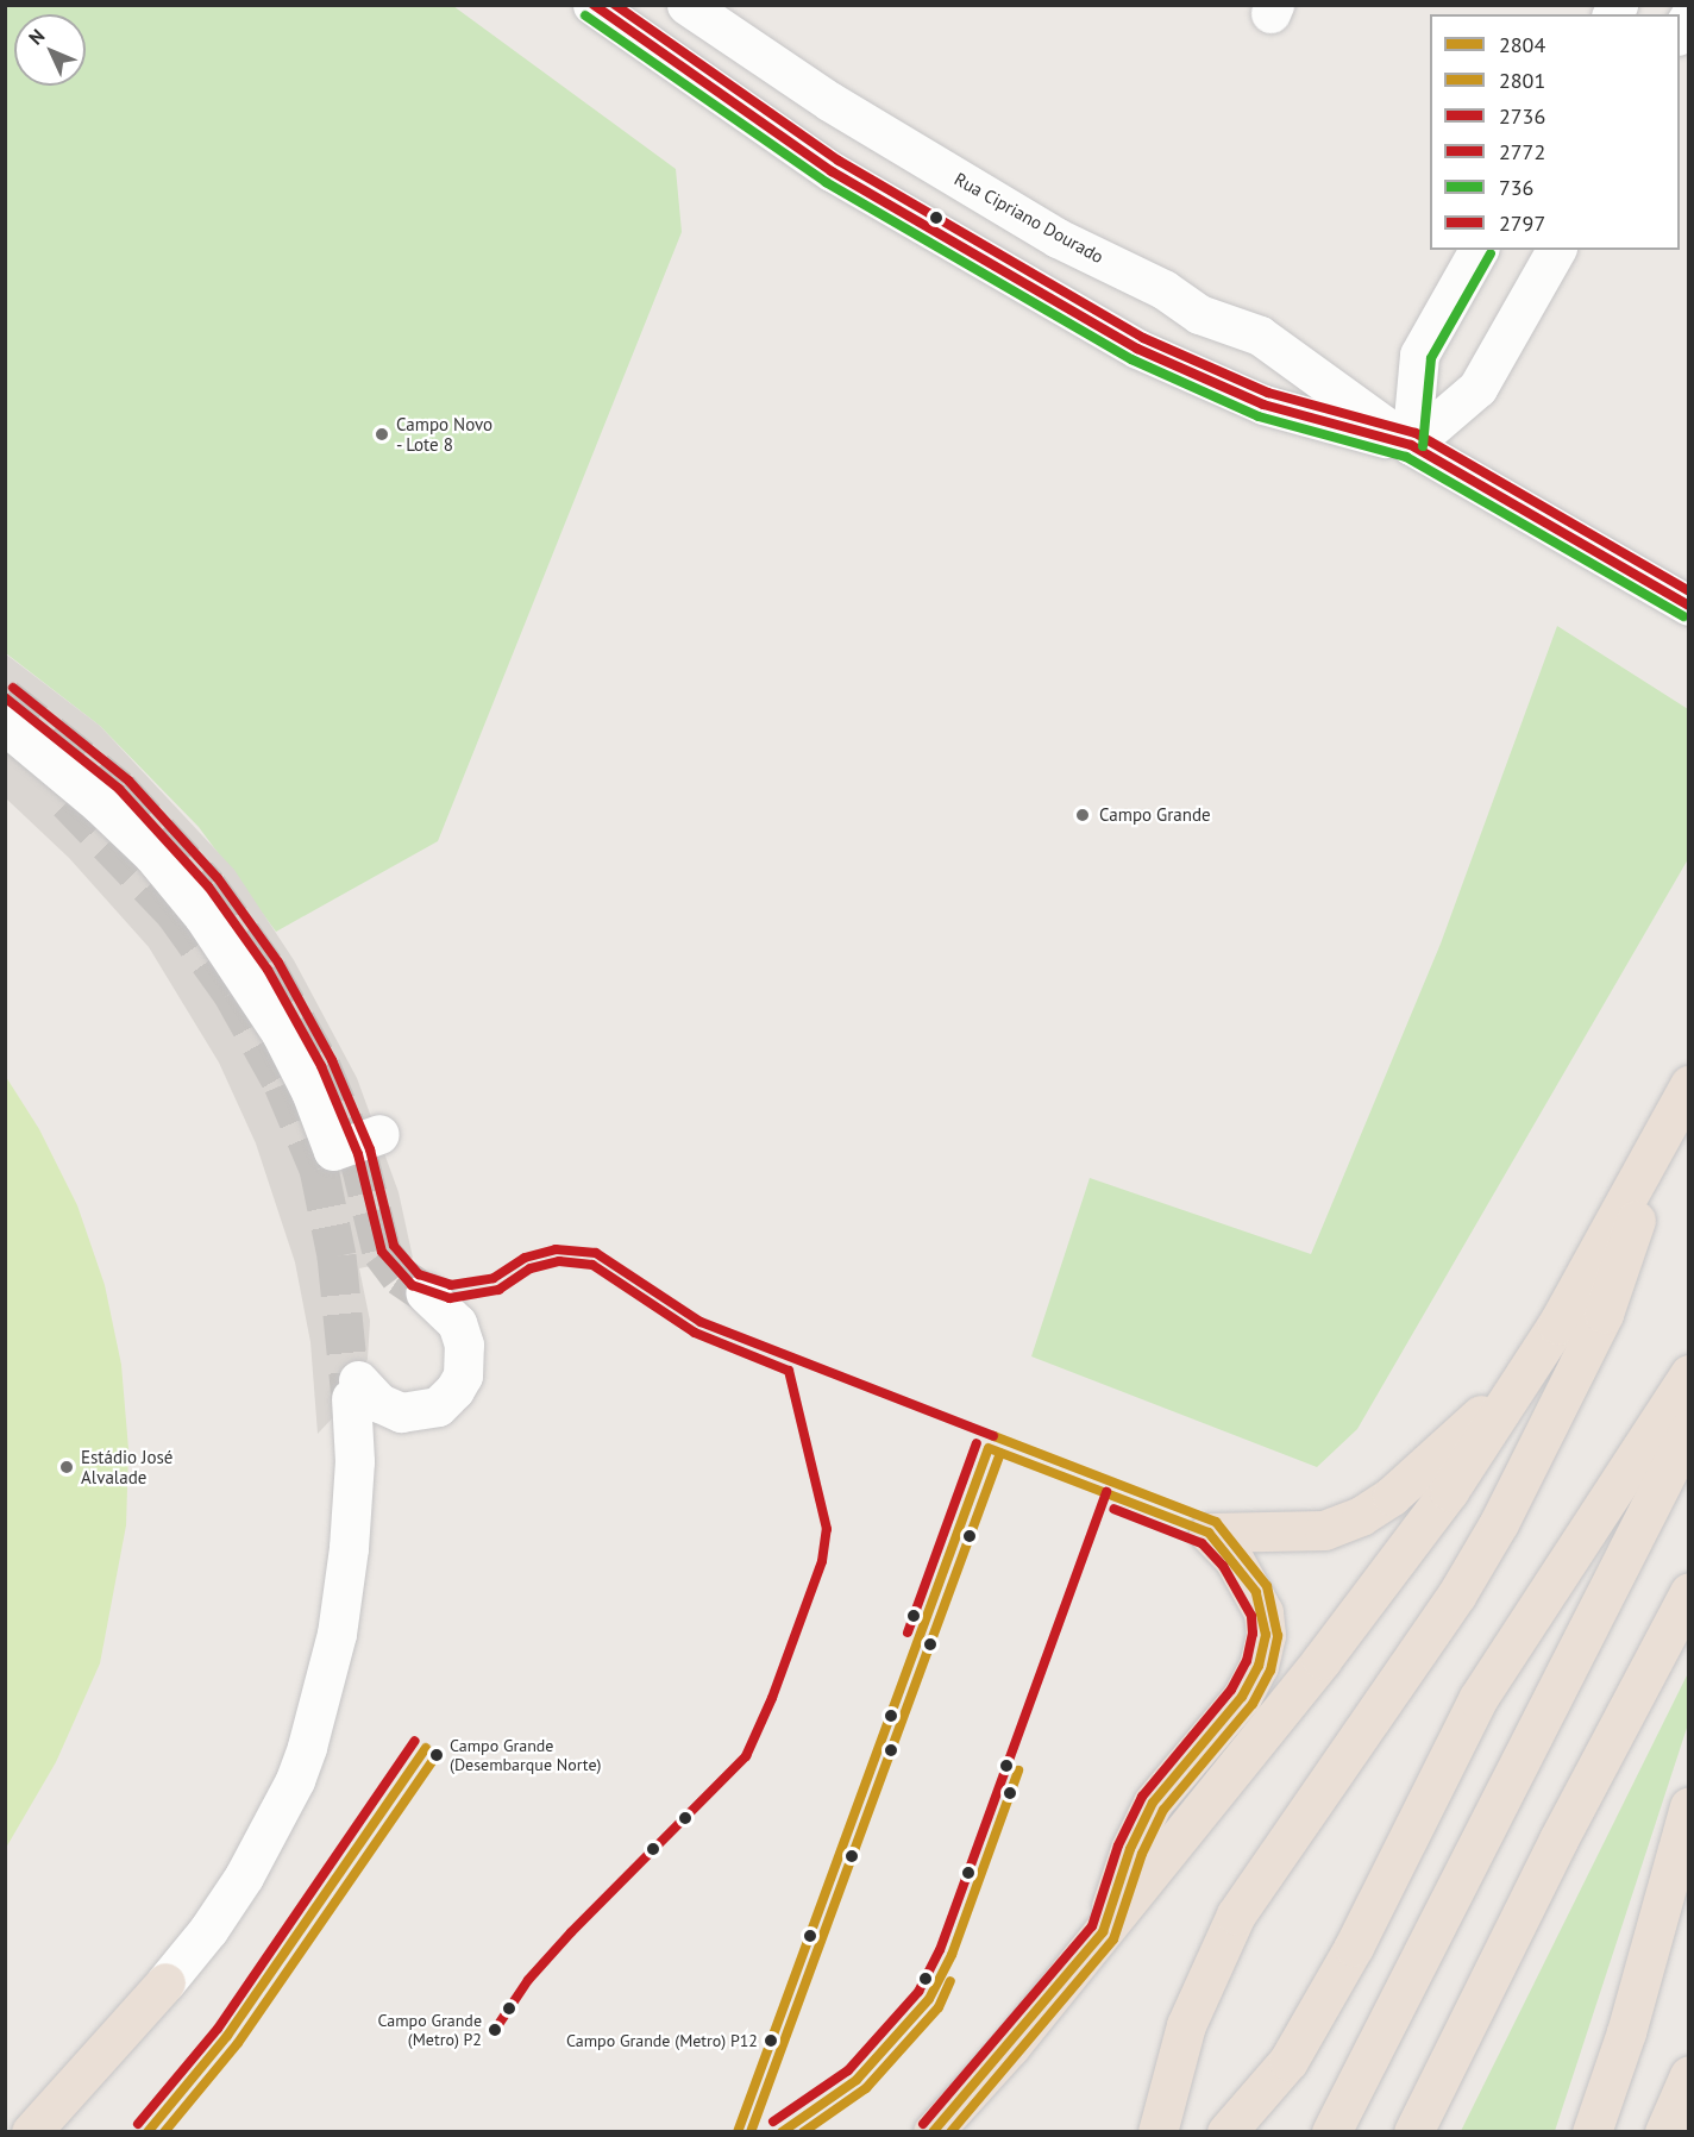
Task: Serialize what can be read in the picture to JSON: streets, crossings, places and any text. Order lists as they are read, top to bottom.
{
  "streets": {
    "street": ["Rua Cipriano Dourado"]
  },
  "places": [
    "Campo Novo - Lote 8",
    "Campo Grande",
    "Estádio José Alvalade",
    "Campo Grande (Desembarque Norte)",
    "Campo Grande (Metro) P2",
    "Campo Grande (Metro) P12"
  ],
  "lines": [
    "transit line 2736",
    "transit line 2772",
    "transit line 736",
    "transit line 2801",
    "transit line 2804",
    "transit line 2797"
  ],
  "legend": [
    "2804",
    "2801",
    "2736",
    "2772",
    "736",
    "2797"
  ],
  "north": "top left"
}
